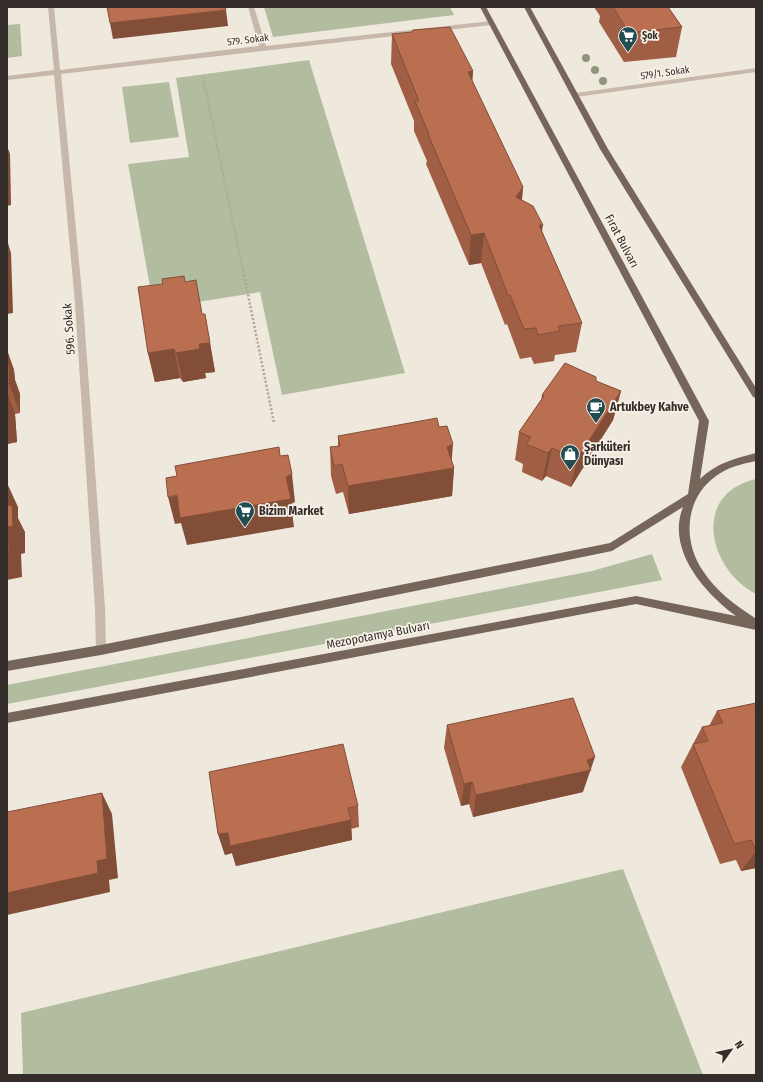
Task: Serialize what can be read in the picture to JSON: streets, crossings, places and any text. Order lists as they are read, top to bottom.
{
  "streets": {
    "main road": ["Fırat Bulvarı", "Mezopotamya Bulvarı"],
    "street": ["579. Sokak", "579/1. Sokak", "596. Sokak"]
  },
  "crossings": [
    ["579. Sokak", "Fırat Bulvarı"],
    ["579. Sokak", "596. Sokak"]
  ],
  "places": {
    "supermarket": ["Şok", "Bizim Market"],
    "cafe": ["Artukbey Kahve"],
    "shop": ["Şarküteri Dünyası"]
  },
  "north": "top right"
}
